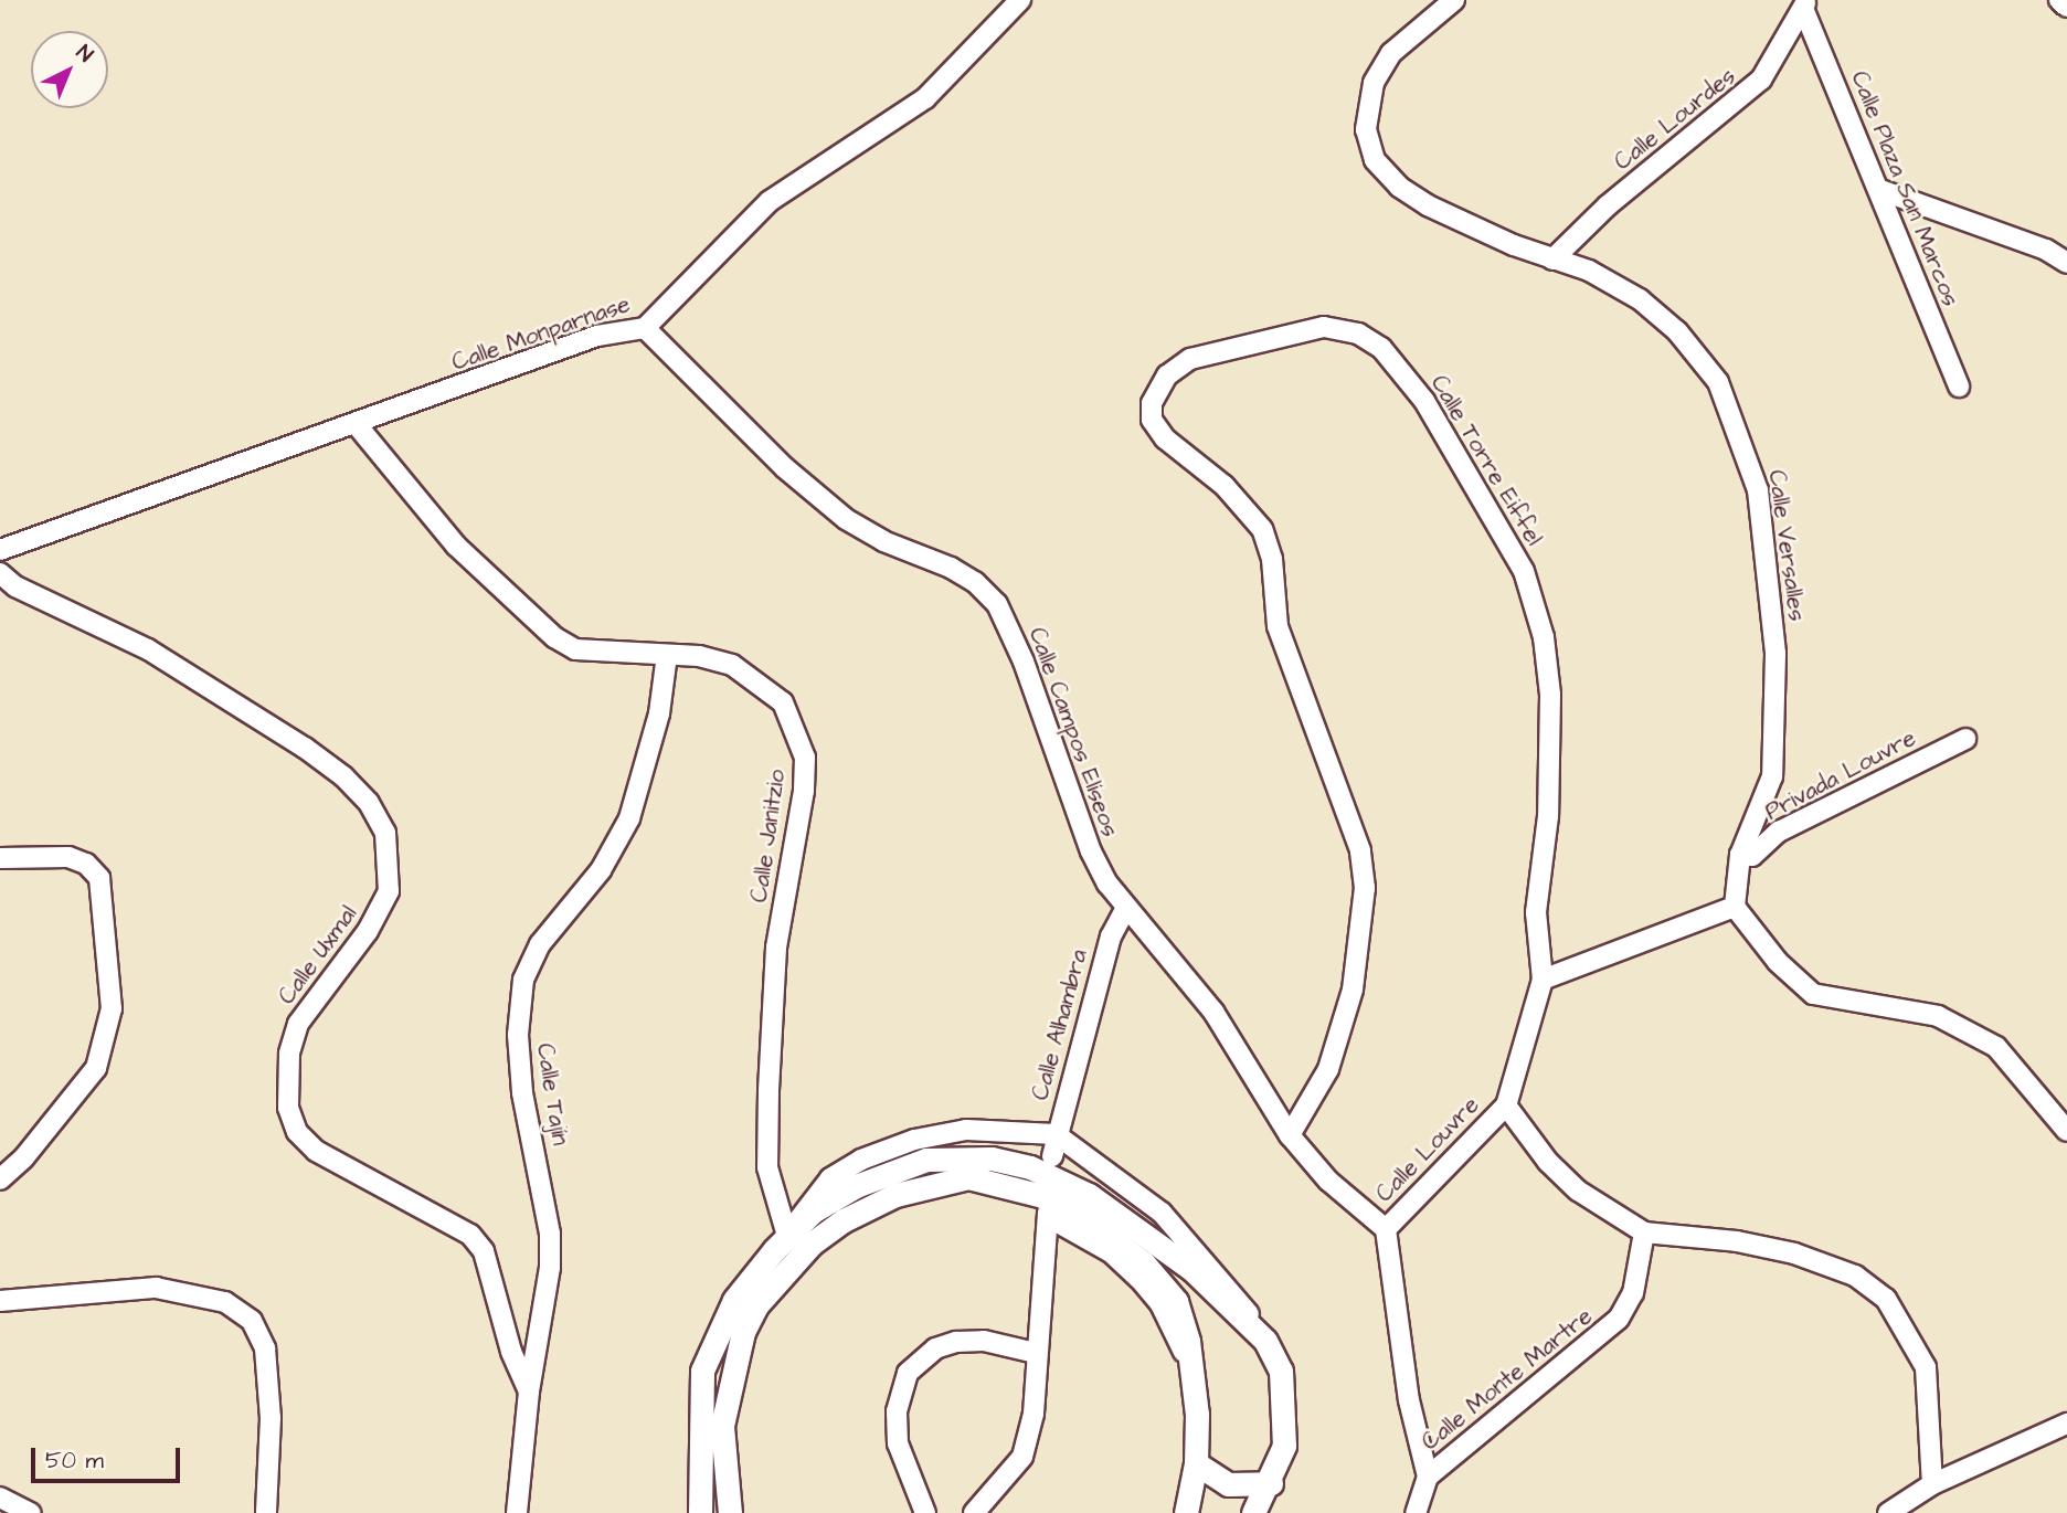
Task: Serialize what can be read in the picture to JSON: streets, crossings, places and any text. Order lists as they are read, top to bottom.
{
  "streets": {
    "street": [
      "Calle Lourdes",
      "Calle Plaza San Marcos",
      "Calle Monparnase",
      "Calle Torre Eiffel",
      "Calle Versalles",
      "Calle Campos Elíseos",
      "Privada Louvre",
      "Calle Janitzio",
      "Calle Uxmal",
      "Calle Alhambra",
      "Calle Tajín",
      "Calle Louvre",
      "Calle Monte Martre"
    ]
  },
  "crossings": [
    ["Calle Lourdes", "Calle Plaza San Marcos"],
    ["Calle Lourdes", "Calle Versalles"],
    ["Calle Monparnase", "Calle Campos Elíseos"],
    ["Calle Monparnase", "Calle Janitzio"],
    ["Calle Torre Eiffel", "Calle Campos Elíseos"],
    ["Calle Torre Eiffel", "Calle Louvre"],
    ["Calle Versalles", "Privada Louvre"],
    ["Calle Campos Elíseos", "Calle Alhambra"],
    ["Calle Campos Elíseos", "Calle Louvre"],
    ["Calle Janitzio", "Calle Tajín"],
    ["Calle Uxmal", "Calle Tajín"],
    ["Calle Louvre", "Calle Monte Martre"]
  ],
  "scale_bar": "50 m",
  "north": "top right"
}
